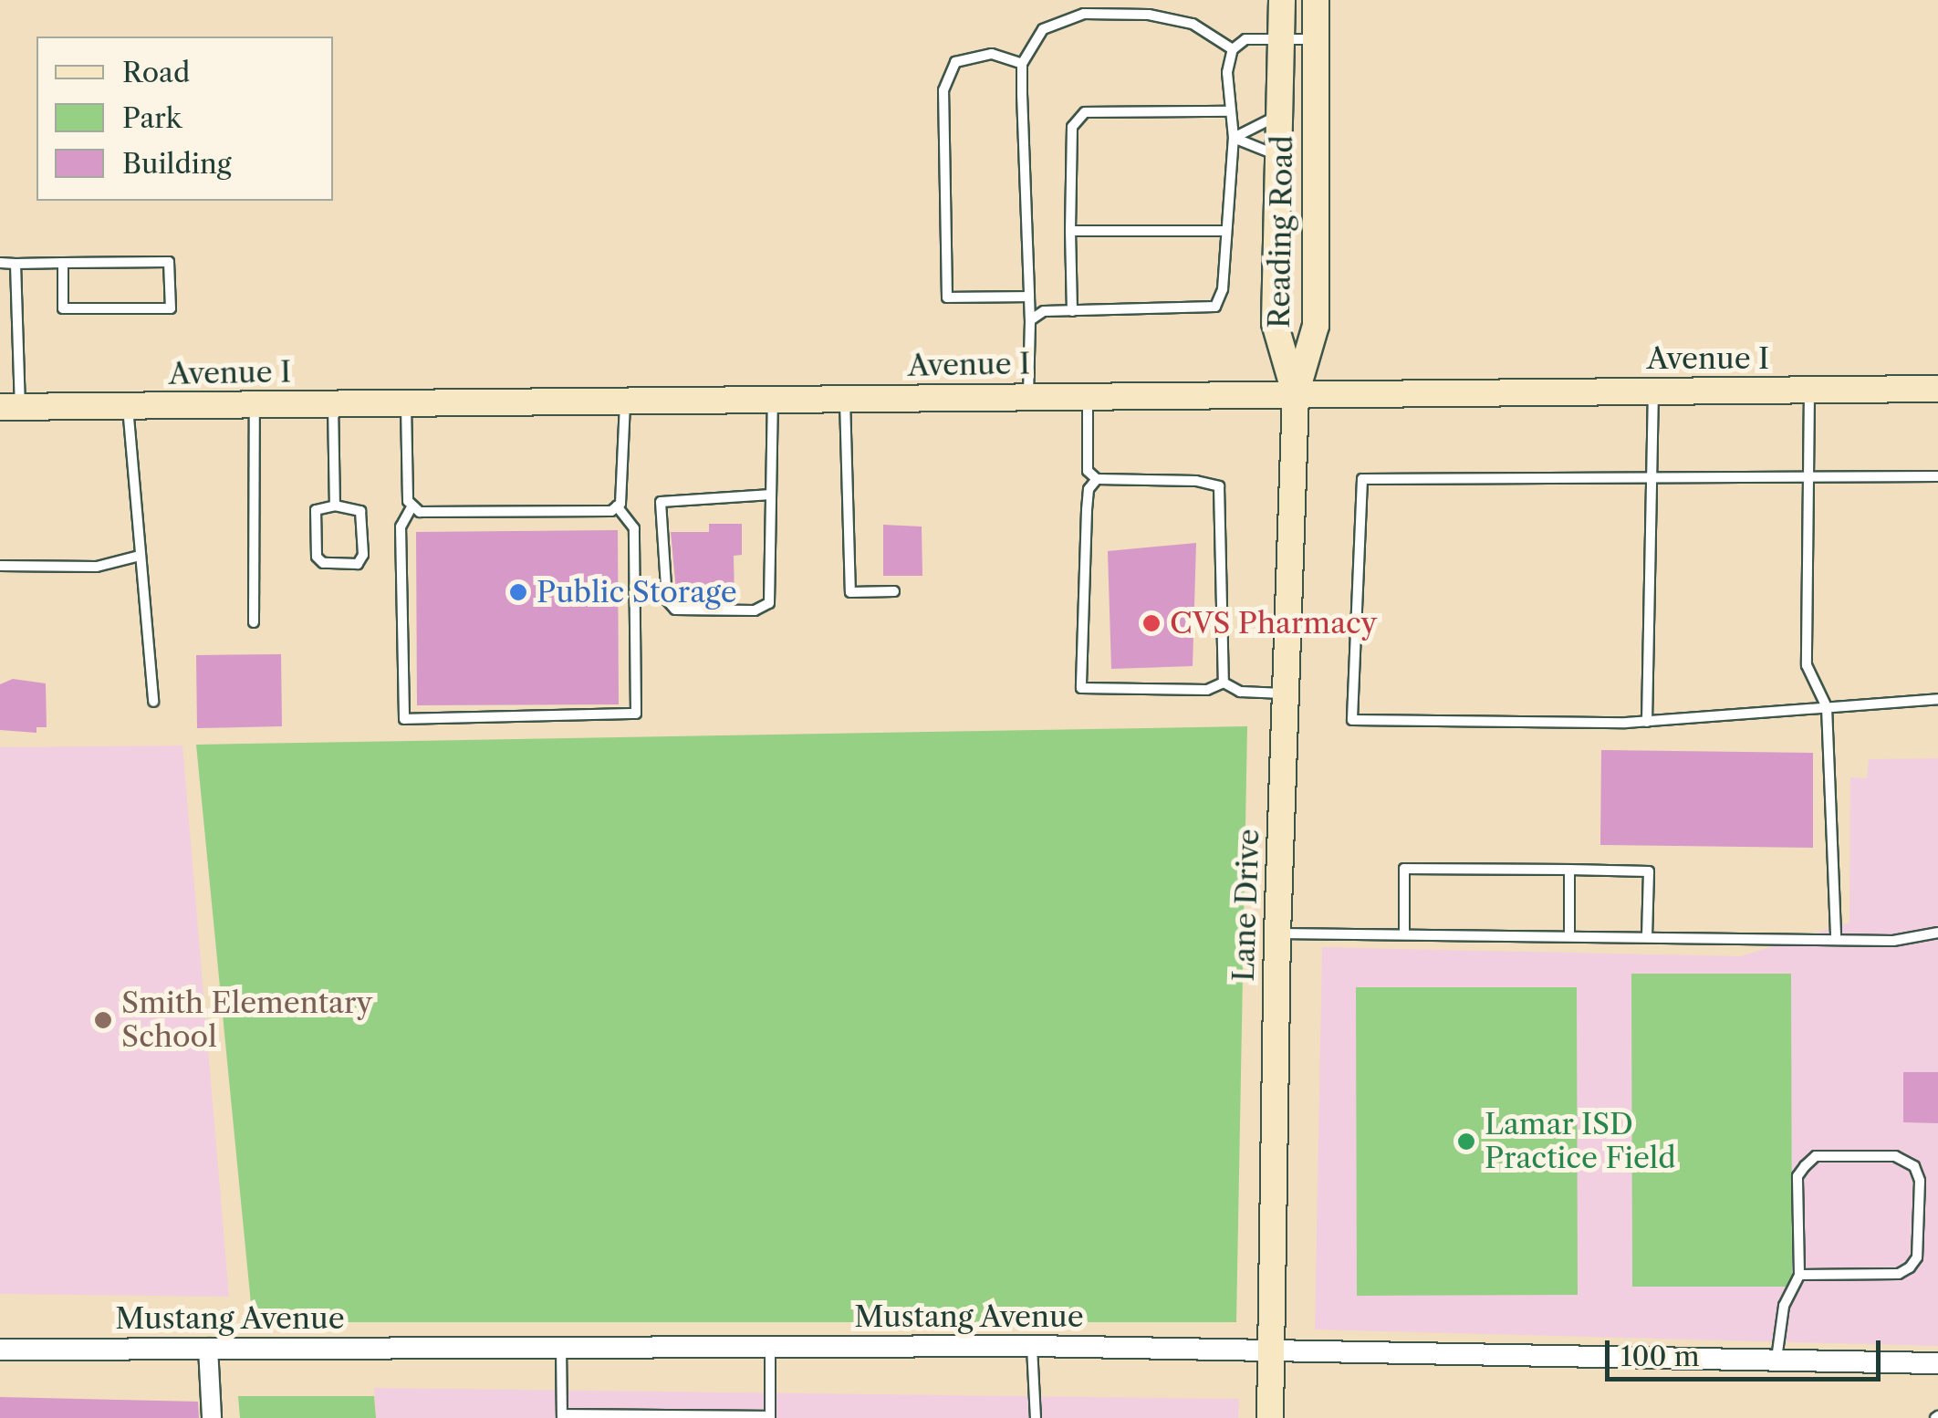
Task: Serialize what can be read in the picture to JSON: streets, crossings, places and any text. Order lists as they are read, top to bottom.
{
  "streets": {
    "main road": ["Reading Road", "Avenue I", "Lane Drive"],
    "street": ["Mustang Avenue"]
  },
  "crossings": [
    ["Reading Road", "Avenue I"],
    ["Reading Road", "Lane Drive"],
    ["Avenue I", "Lane Drive"],
    ["Lane Drive", "Mustang Avenue"]
  ],
  "places": [
    "Public Storage",
    "CVS Pharmacy",
    "Smith Elementary School",
    "Lamar ISD Practice Field"
  ],
  "legend": ["Road", "Park", "Building"],
  "scale_bar": "100 m"
}
